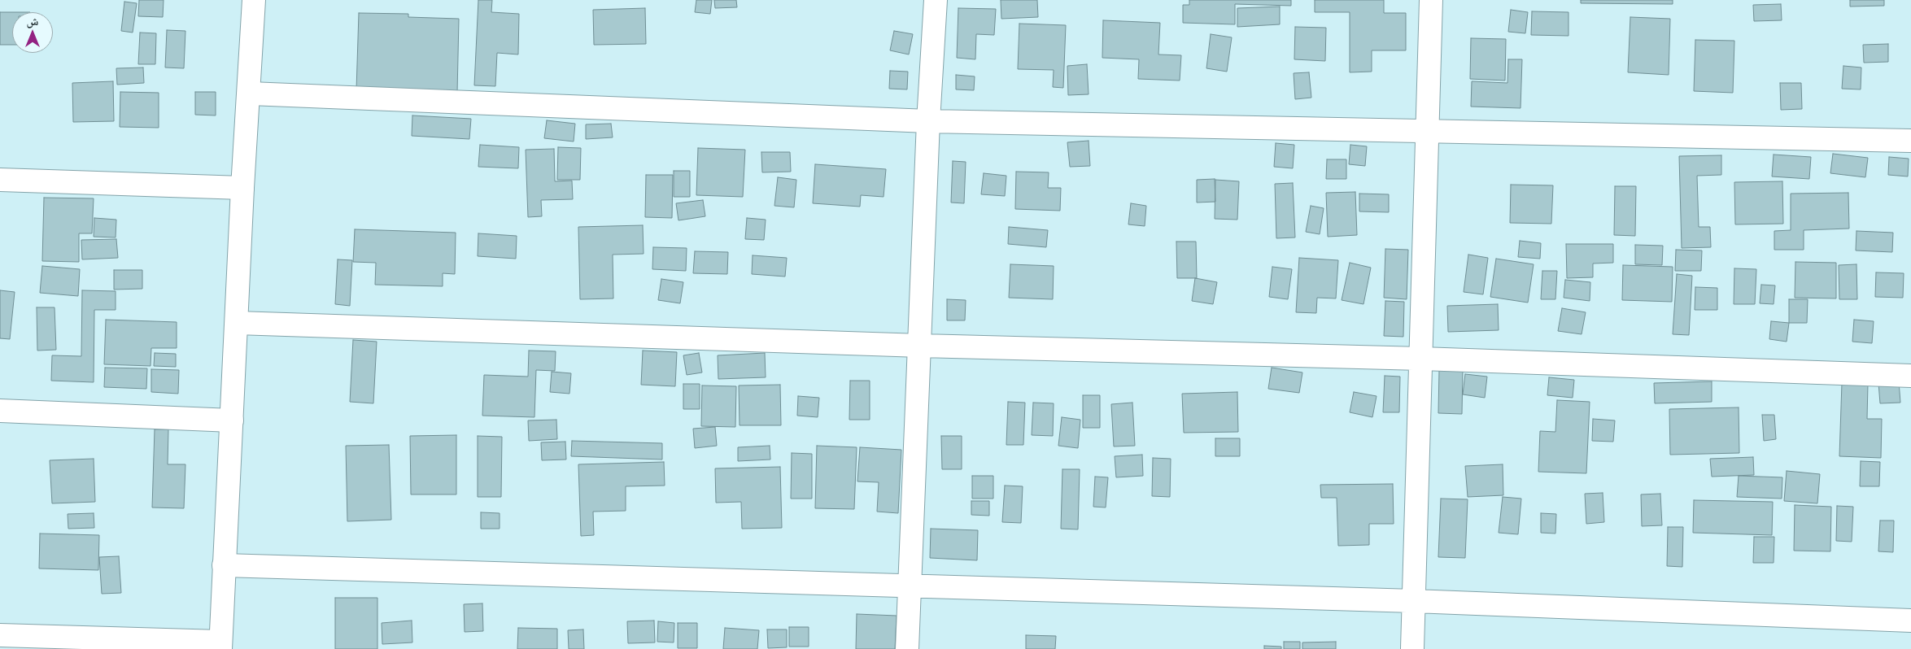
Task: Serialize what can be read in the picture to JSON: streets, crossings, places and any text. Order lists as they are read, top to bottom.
{
  "north": "top"
}
